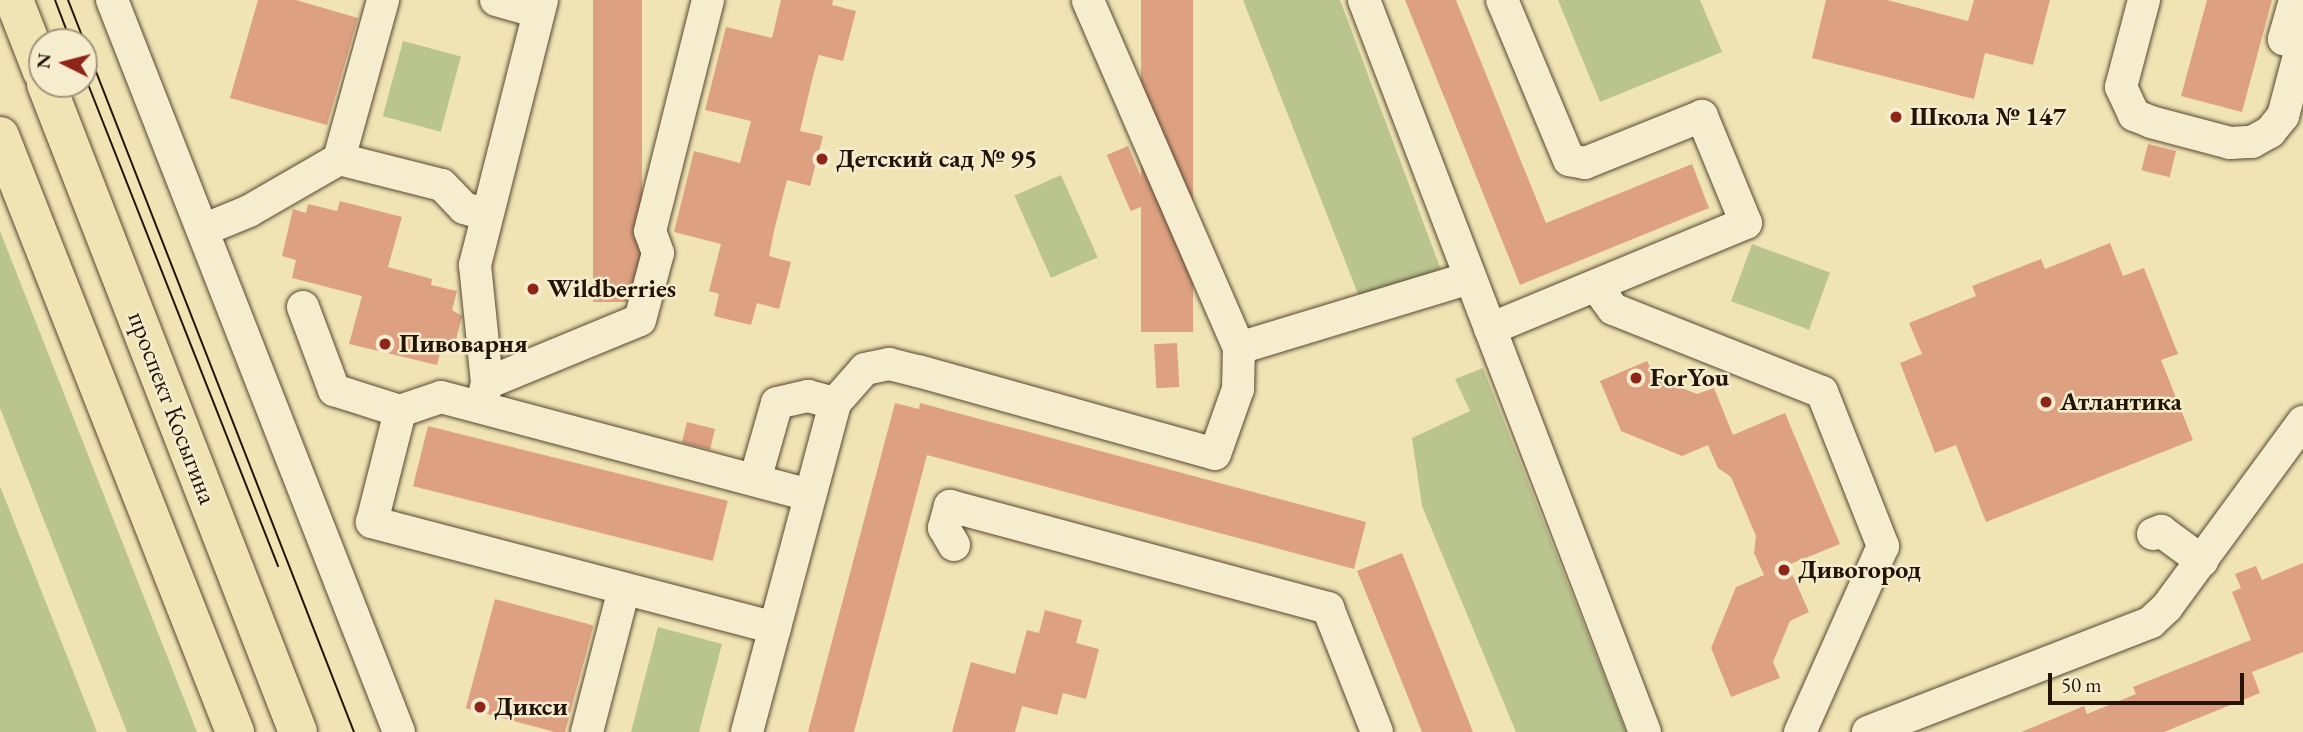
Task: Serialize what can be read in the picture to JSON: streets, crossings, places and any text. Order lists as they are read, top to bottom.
{
  "streets": {
    "main road": ["проспект Косыгина"]
  },
  "places": [
    "Школа № 147",
    "Детский сад № 95",
    "Wildberries",
    "Пивоварня",
    "ForYou",
    "Атлантика",
    "Дивогород",
    "Дикси"
  ],
  "scale_bar": "50 m",
  "north": "left"
}
